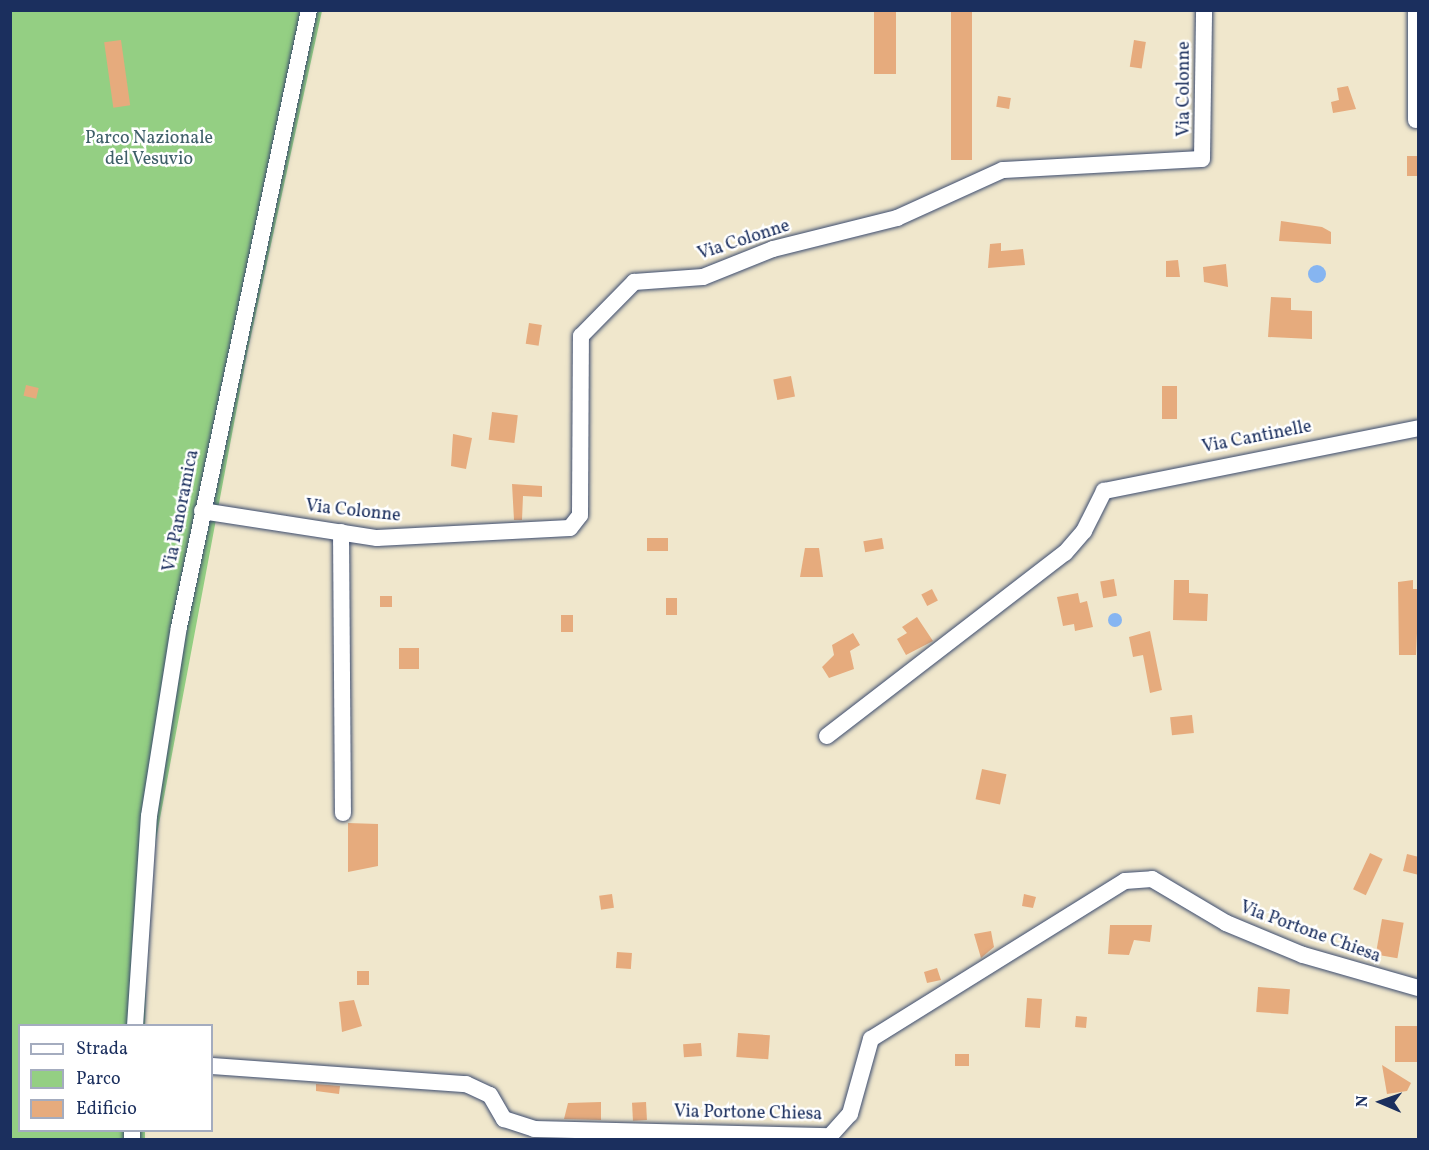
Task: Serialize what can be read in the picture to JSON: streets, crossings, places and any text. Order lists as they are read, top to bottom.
{
  "streets": {
    "street": [
      "Via Colonne",
      "Via Cantinelle",
      "Via Panoramica",
      "Via Portone Chiesa"
    ]
  },
  "crossings": [
    ["Via Colonne", "Via Panoramica"]
  ],
  "parks": ["Parco Nazionale del Vesuvio"],
  "legend": ["Strada", "Parco", "Edificio"],
  "north": "left"
}
